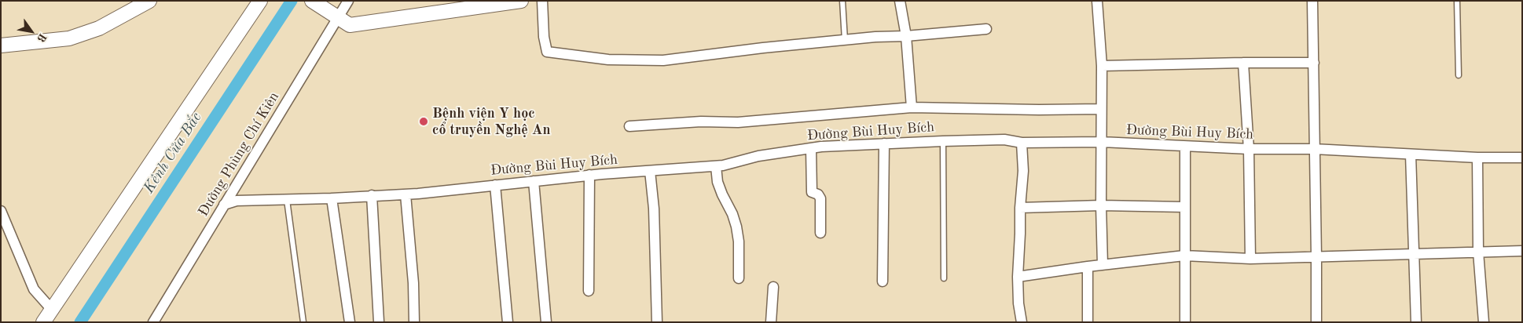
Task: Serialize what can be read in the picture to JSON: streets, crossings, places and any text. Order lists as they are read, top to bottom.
{
  "streets": {
    "street": ["Đường Bùi Huy Bích", "Đường Phùng Chí Kiên"]
  },
  "crossings": [
    ["Đường Bùi Huy Bích", "Đường Phùng Chí Kiên"]
  ],
  "water": ["Kênh Cửa Bắc"],
  "places": ["Bệnh viện Y học cổ truyền Nghệ An"],
  "north": "bottom right"
}
